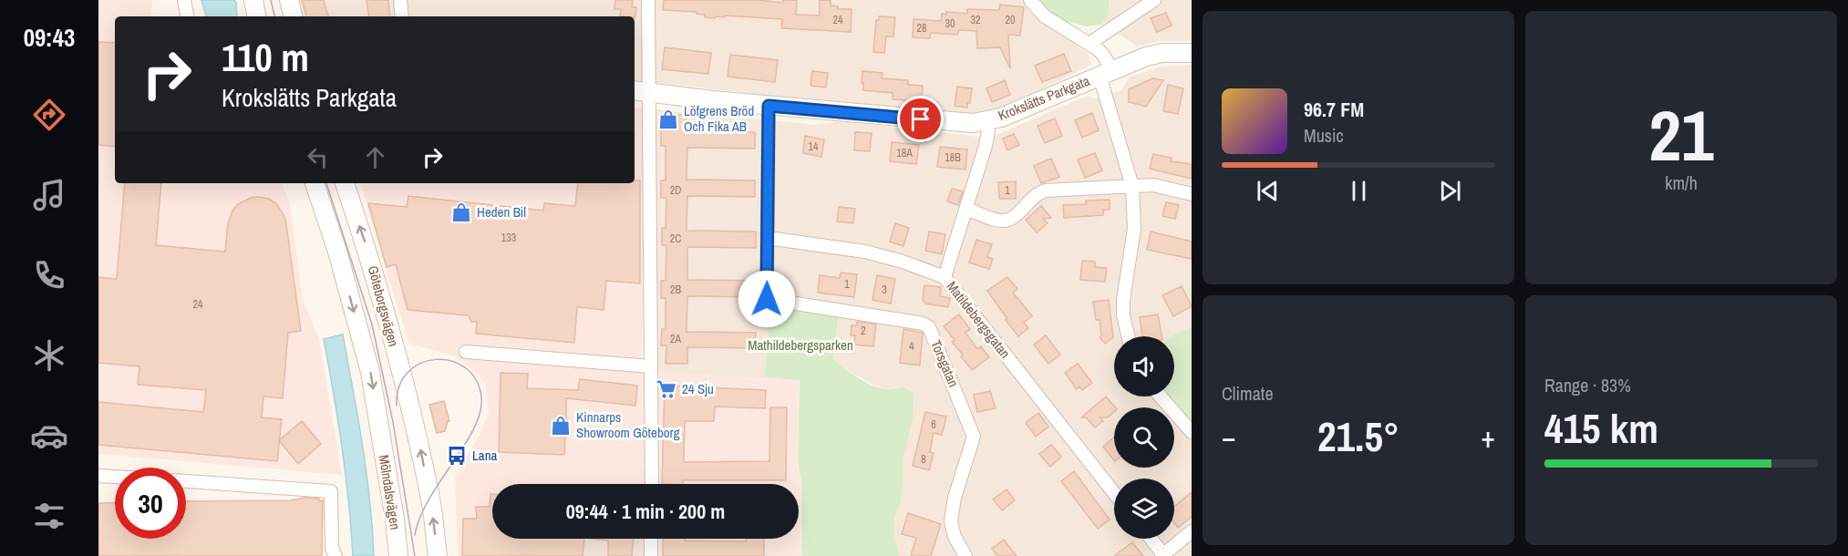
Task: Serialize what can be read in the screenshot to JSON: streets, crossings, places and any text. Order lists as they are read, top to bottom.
{
  "streets": {
    "main road": ["Krokslätts Parkgata", "Göteborgsvägen", "Mölndalsvägen"],
    "street": ["Matildebergsgatan", "Torsgatan"]
  },
  "crossings": [
    ["Göteborgsvägen", "Mölndalsvägen"],
    ["Matildebergsgatan", "Torsgatan"]
  ],
  "parks": ["Mathildebergsparken"],
  "places": {
    "shop": ["Löfgrens Bröd Och Fika AB", "Heden Bil", "Kinnarps Showroom Göteborg"],
    "supermarket": ["24 Sju"],
    "bus stop": ["Lana"]
  },
  "house_numbers": [
    "24",
    "32",
    "20",
    "30",
    "28",
    "14",
    "18A",
    "18B",
    "2D",
    "1",
    "133",
    "2C",
    "1",
    "2B",
    "3",
    "24",
    "2",
    "2A",
    "4",
    "6",
    "8"
  ],
  "page": {
    "tabs": "09:43",
    "tile": [
      ["21", "km/h"],
      "Climate",
      ["Range · 83%", "415 km"]
    ],
    "turn": ["110 m", "Krokslätts Parkgata"],
    "song": ["96.7 FM", "Music"],
    "heat": ["−", "21.5°", "+"],
    "limit": "30",
    "trip": "09:44 · 1 min · 200 m"
  }
}
